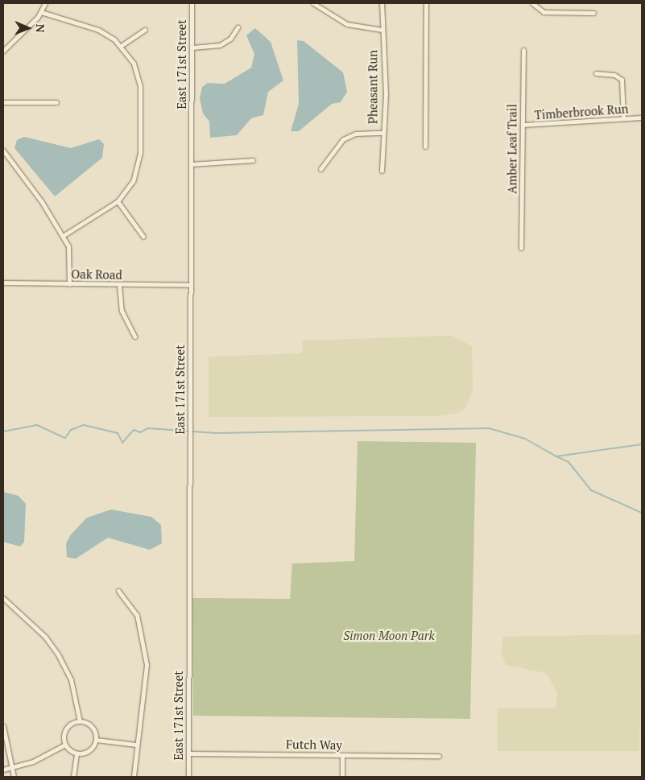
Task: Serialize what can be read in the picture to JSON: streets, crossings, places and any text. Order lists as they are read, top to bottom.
{
  "streets": {
    "street": [
      "East 171st Street",
      "Pheasant Run",
      "Timberbrook Run",
      "Amber Leaf Trail",
      "Oak Road",
      "Futch Way"
    ]
  },
  "crossings": [
    ["East 171st Street", "Oak Road"],
    ["East 171st Street", "Futch Way"],
    ["Timberbrook Run", "Amber Leaf Trail"]
  ],
  "parks": ["Simon Moon Park"],
  "north": "right"
}
